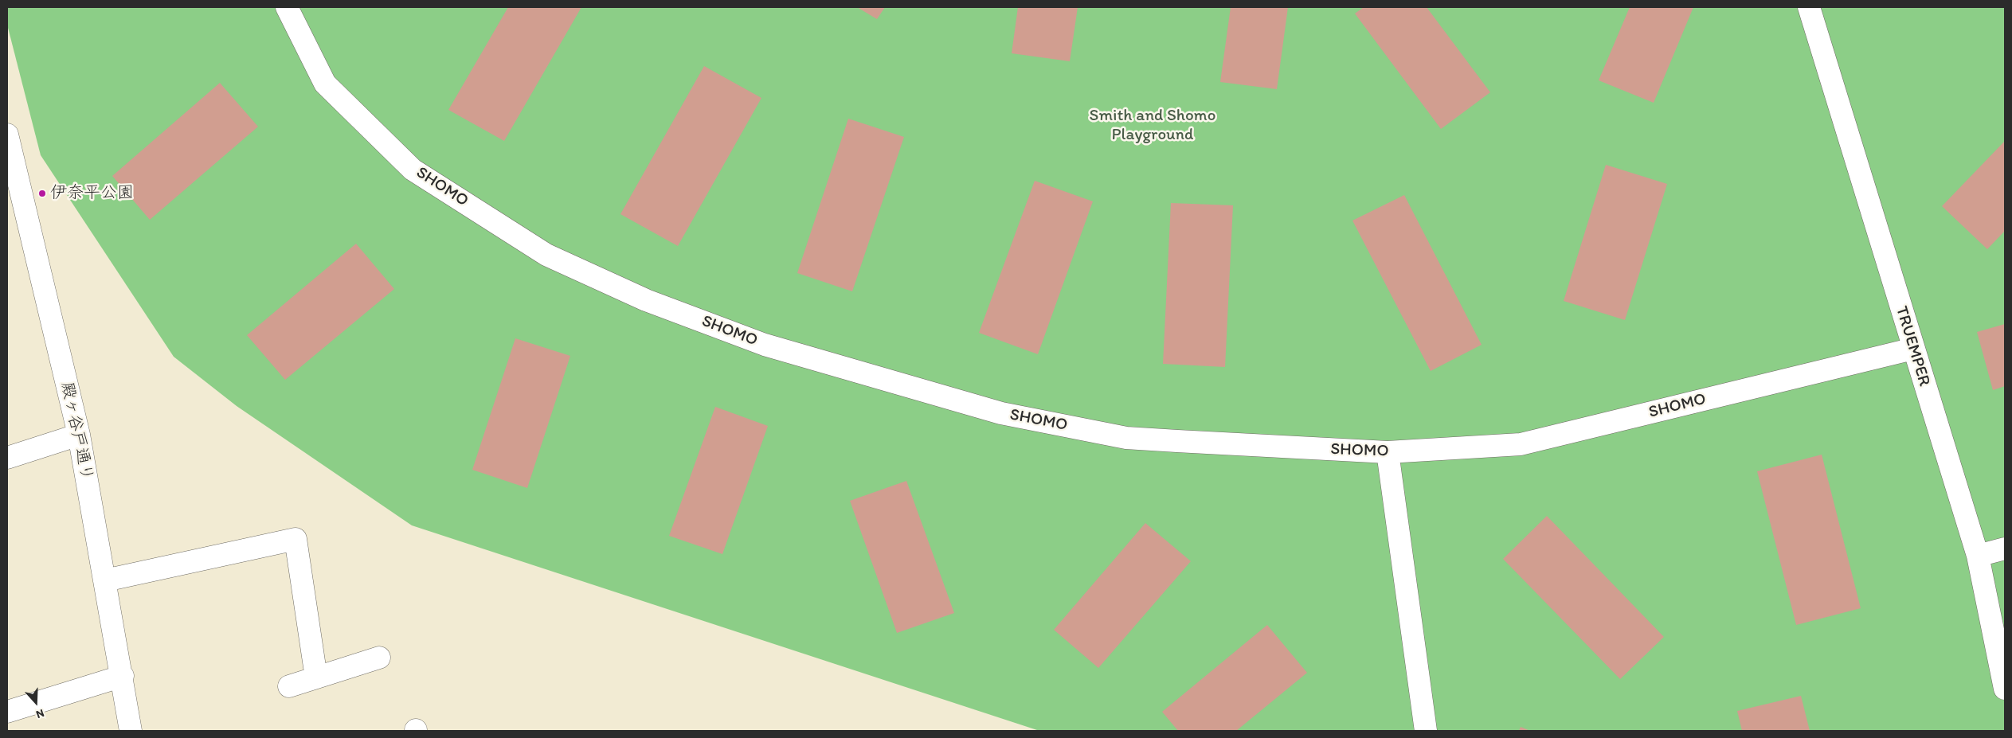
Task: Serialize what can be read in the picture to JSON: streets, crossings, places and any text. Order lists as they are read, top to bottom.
{
  "streets": {
    "street": ["SHOMO", "TRUEMPER", "殿ヶ谷戸通り"]
  },
  "crossings": [
    ["SHOMO", "TRUEMPER"]
  ],
  "parks": ["Smith and Shomo Playground"],
  "places": ["伊奈平公園"],
  "north": "bottom"
}
